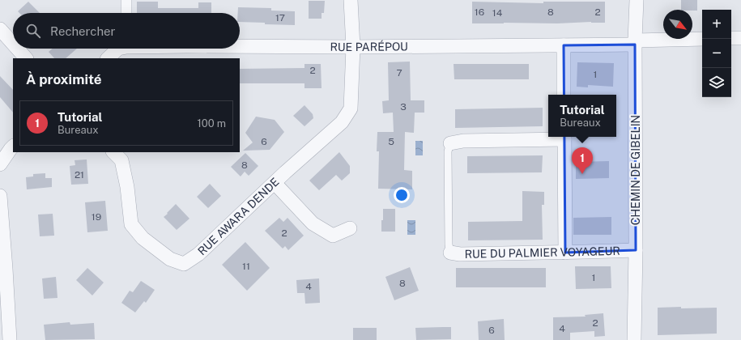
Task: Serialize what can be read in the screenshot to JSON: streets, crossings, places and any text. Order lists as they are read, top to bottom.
{
  "streets": {
    "street": [
      "RUE PARÉPOU",
      "CHEMIN DE GIBELIN",
      "RUE AWARA DENDE",
      "RUE DU PALMIER VOYAGEUR"
    ]
  },
  "crossings": [
    ["RUE PARÉPOU", "CHEMIN DE GIBELIN"],
    ["RUE PARÉPOU", "RUE AWARA DENDE"],
    ["CHEMIN DE GIBELIN", "RUE DU PALMIER VOYAGEUR"]
  ],
  "house_numbers": [
    "16",
    "8",
    "2",
    "14",
    "17",
    "2",
    "7",
    "1",
    "3",
    "6",
    "5",
    "8",
    "21",
    "19",
    "2",
    "11",
    "1",
    "8",
    "4",
    "2",
    "4",
    "6"
  ],
  "north": "bottom right",
  "page": {
    "map_buttons": ["+", "−"],
    "search": "Rechercher",
    "heading": "À proximité",
    "popup": ["Tutorial", "Bureaux"],
    "list": [
      {
        "mark": "1",
        "name": "Tutorial",
        "note": "Bureaux",
        "value": "100 m"
      }
    ],
    "pins": "1"
  }
}
